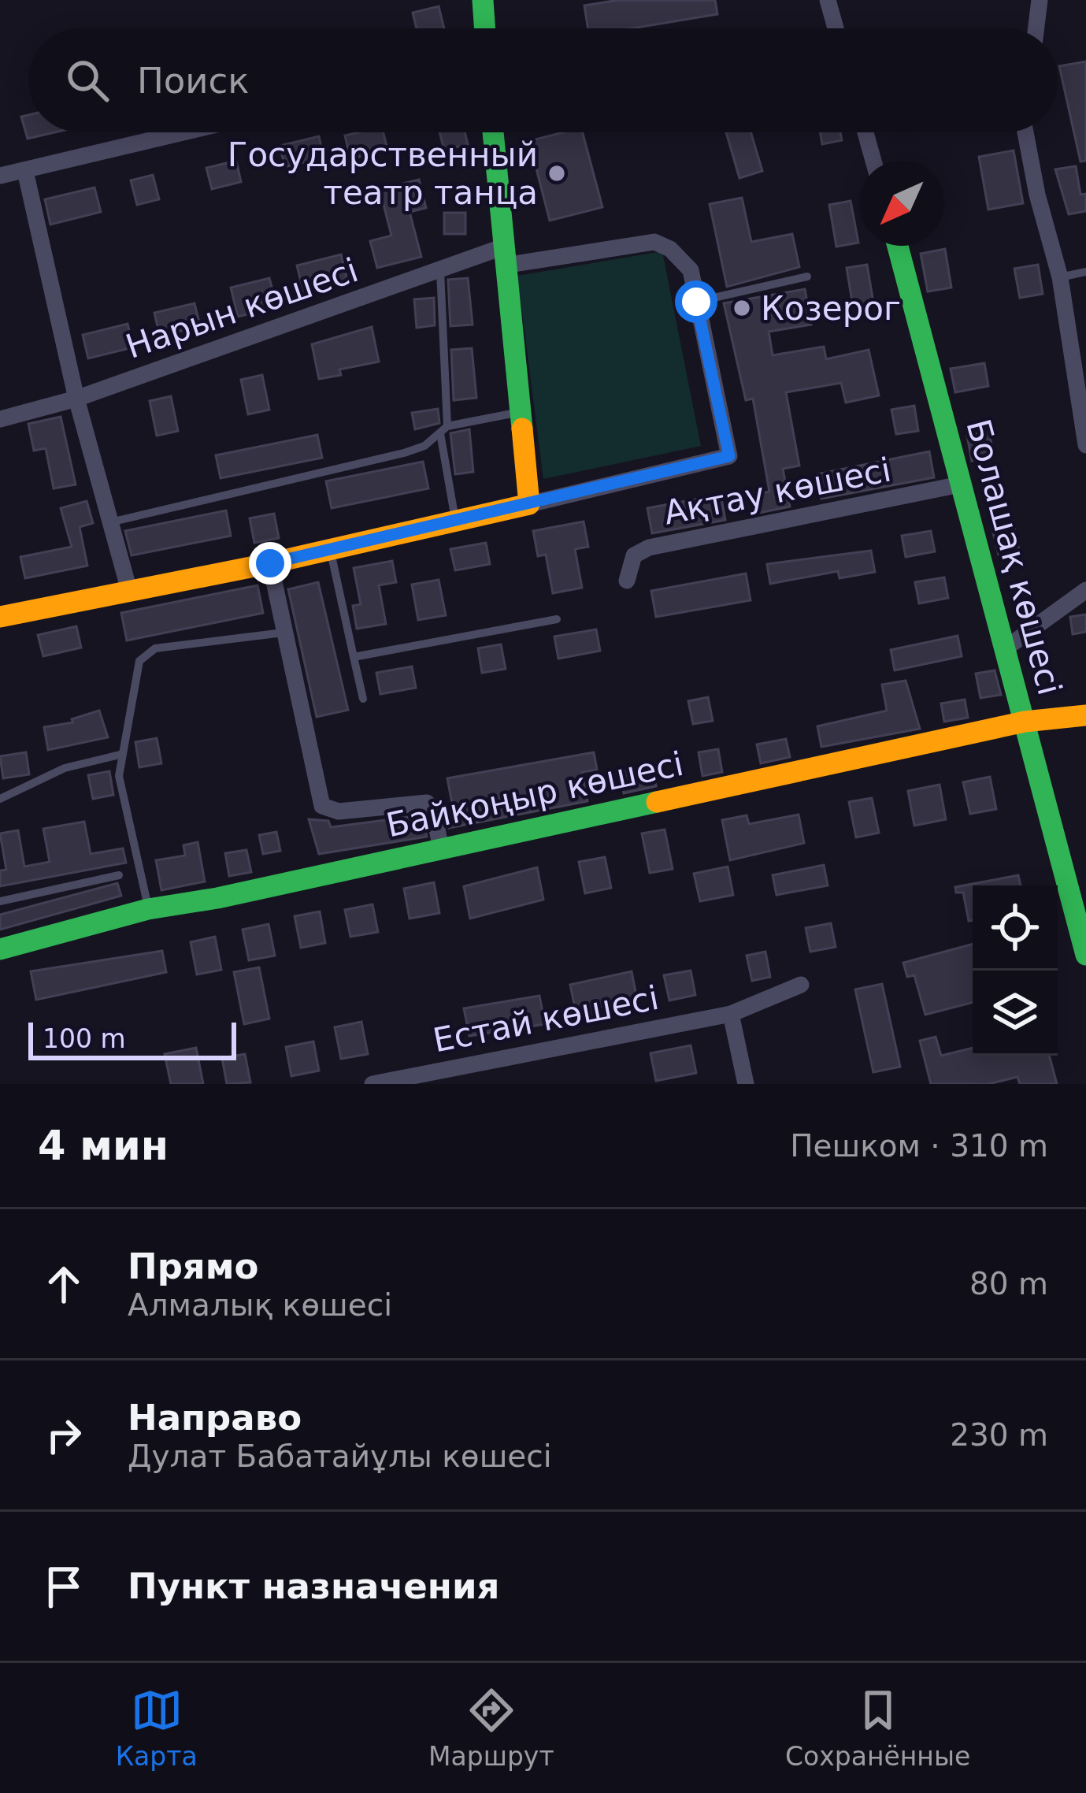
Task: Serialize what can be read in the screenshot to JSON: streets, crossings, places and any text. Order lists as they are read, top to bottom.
{
  "streets": {
    "street": [
      "Нарын көшесі",
      "Ақтау көшесі",
      "Болашақ көшесі",
      "Байқоңыр көшесі",
      "Естай көшесі"
    ]
  },
  "crossings": [
    ["Ақтау көшесі", "Болашақ көшесі"],
    ["Болашақ көшесі", "Байқоңыр көшесі"]
  ],
  "places": ["Государственный театр танца", "Козерог"],
  "scale_bar": "100 m",
  "north": "bottom left",
  "page": {
    "search": "Поиск",
    "scale": "100 m",
    "heading": ["4 мин", "Пешком · 310 m"],
    "list": [
      ["Прямо", "Алмалық көшесі", "80 m"],
      ["Направо", "Дулат Бабатайұлы көшесі", "230 m"],
      "Пункт назначения"
    ],
    "nav": ["Карта", "Маршрут", "Сохранённые"]
  }
}
